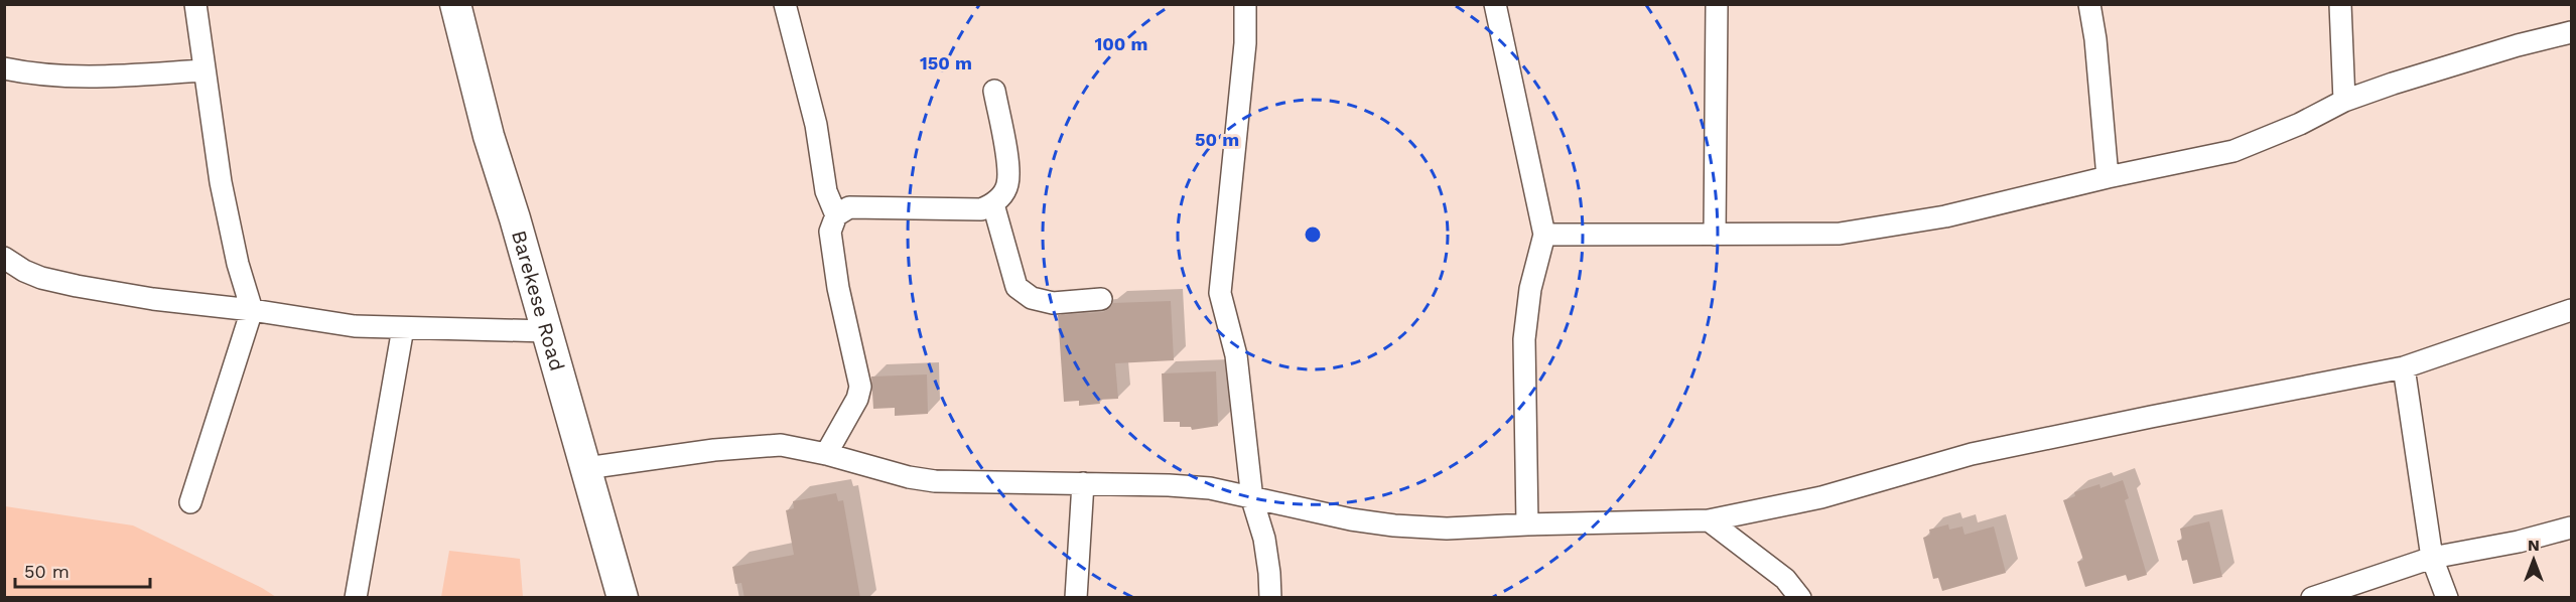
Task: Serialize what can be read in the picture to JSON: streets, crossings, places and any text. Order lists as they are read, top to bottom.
{
  "streets": {
    "main road": ["Barekese Road"]
  },
  "scale_bar": "50 m",
  "north": "top",
  "rings": ["100 m", "150 m", "50 m"]
}
